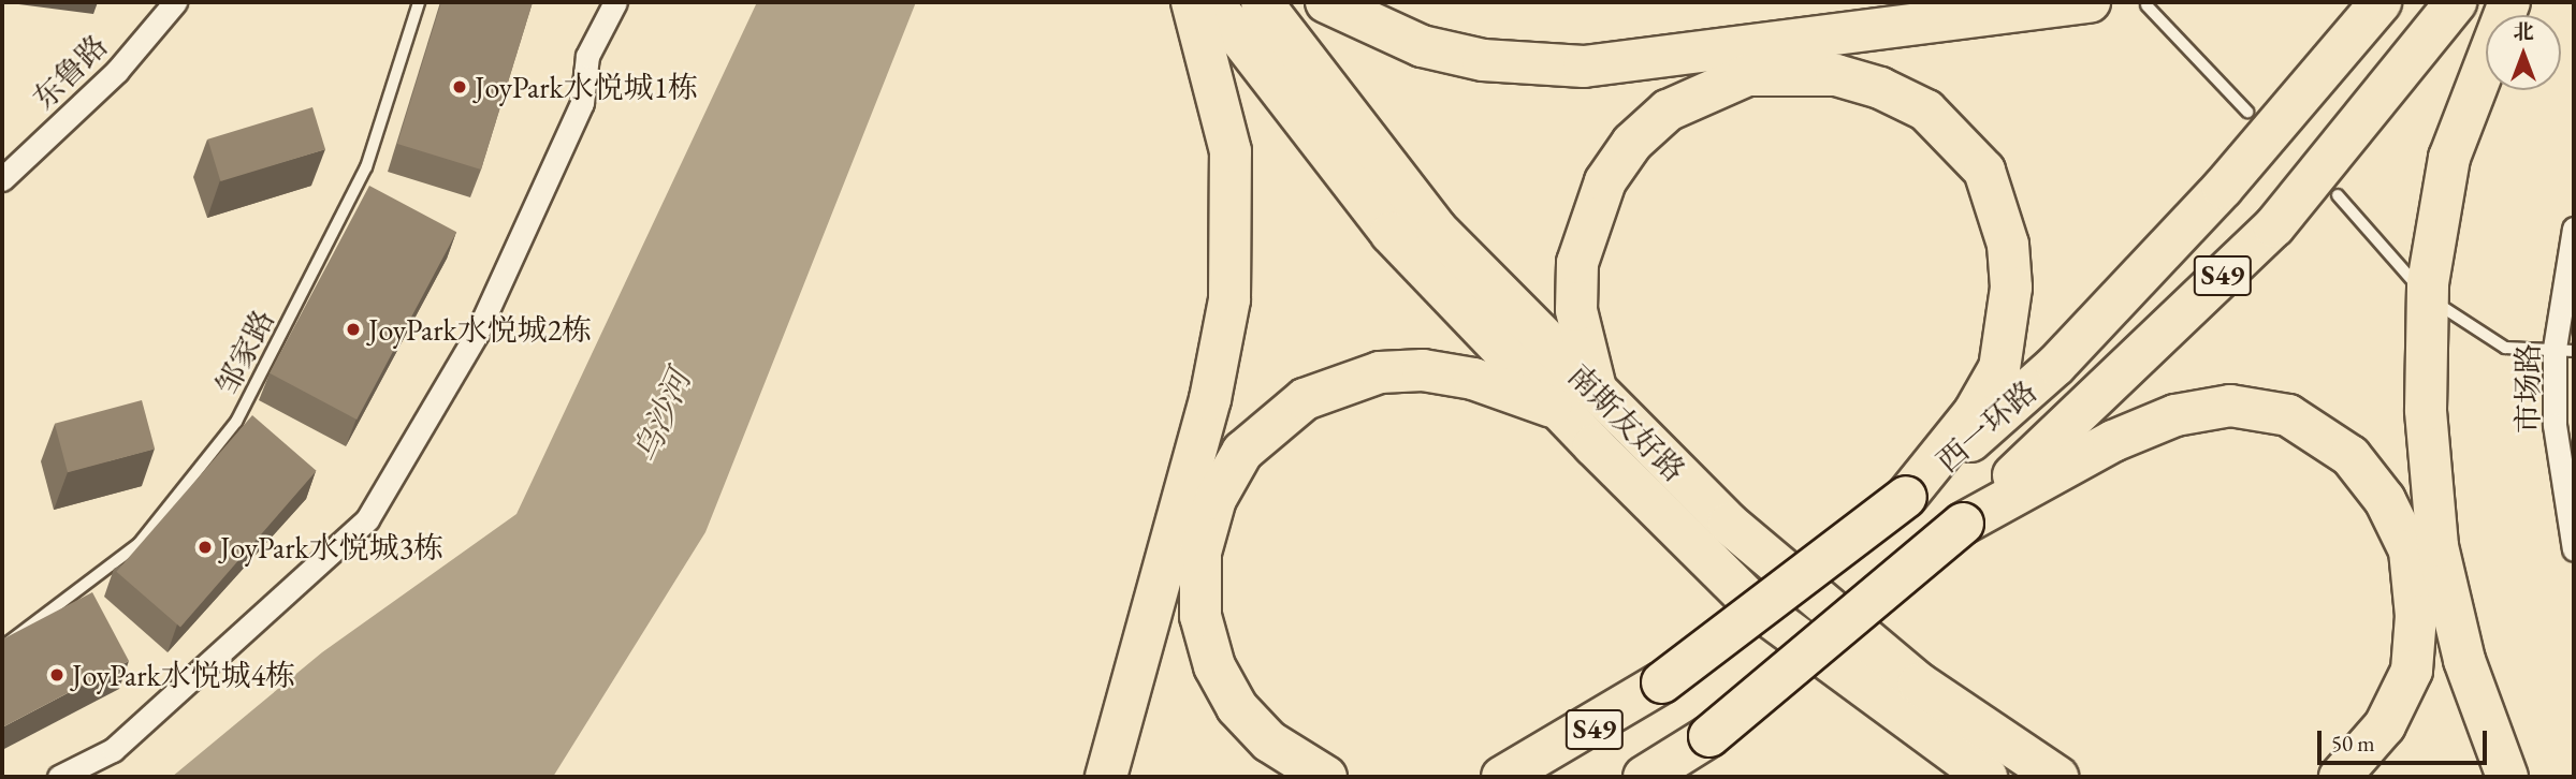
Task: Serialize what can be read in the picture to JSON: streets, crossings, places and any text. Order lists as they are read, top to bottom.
{
  "streets": {
    "highway": ["S49", "南斯友好路", "西一环路"],
    "street": ["东鲁路", "市场路"],
    "lane": ["邹家路"]
  },
  "water": ["乌沙河"],
  "places": [
    "JoyPark水悦城1栋",
    "JoyPark水悦城2栋",
    "JoyPark水悦城3栋",
    "JoyPark水悦城4栋"
  ],
  "scale_bar": "50 m",
  "north": "top"
}
